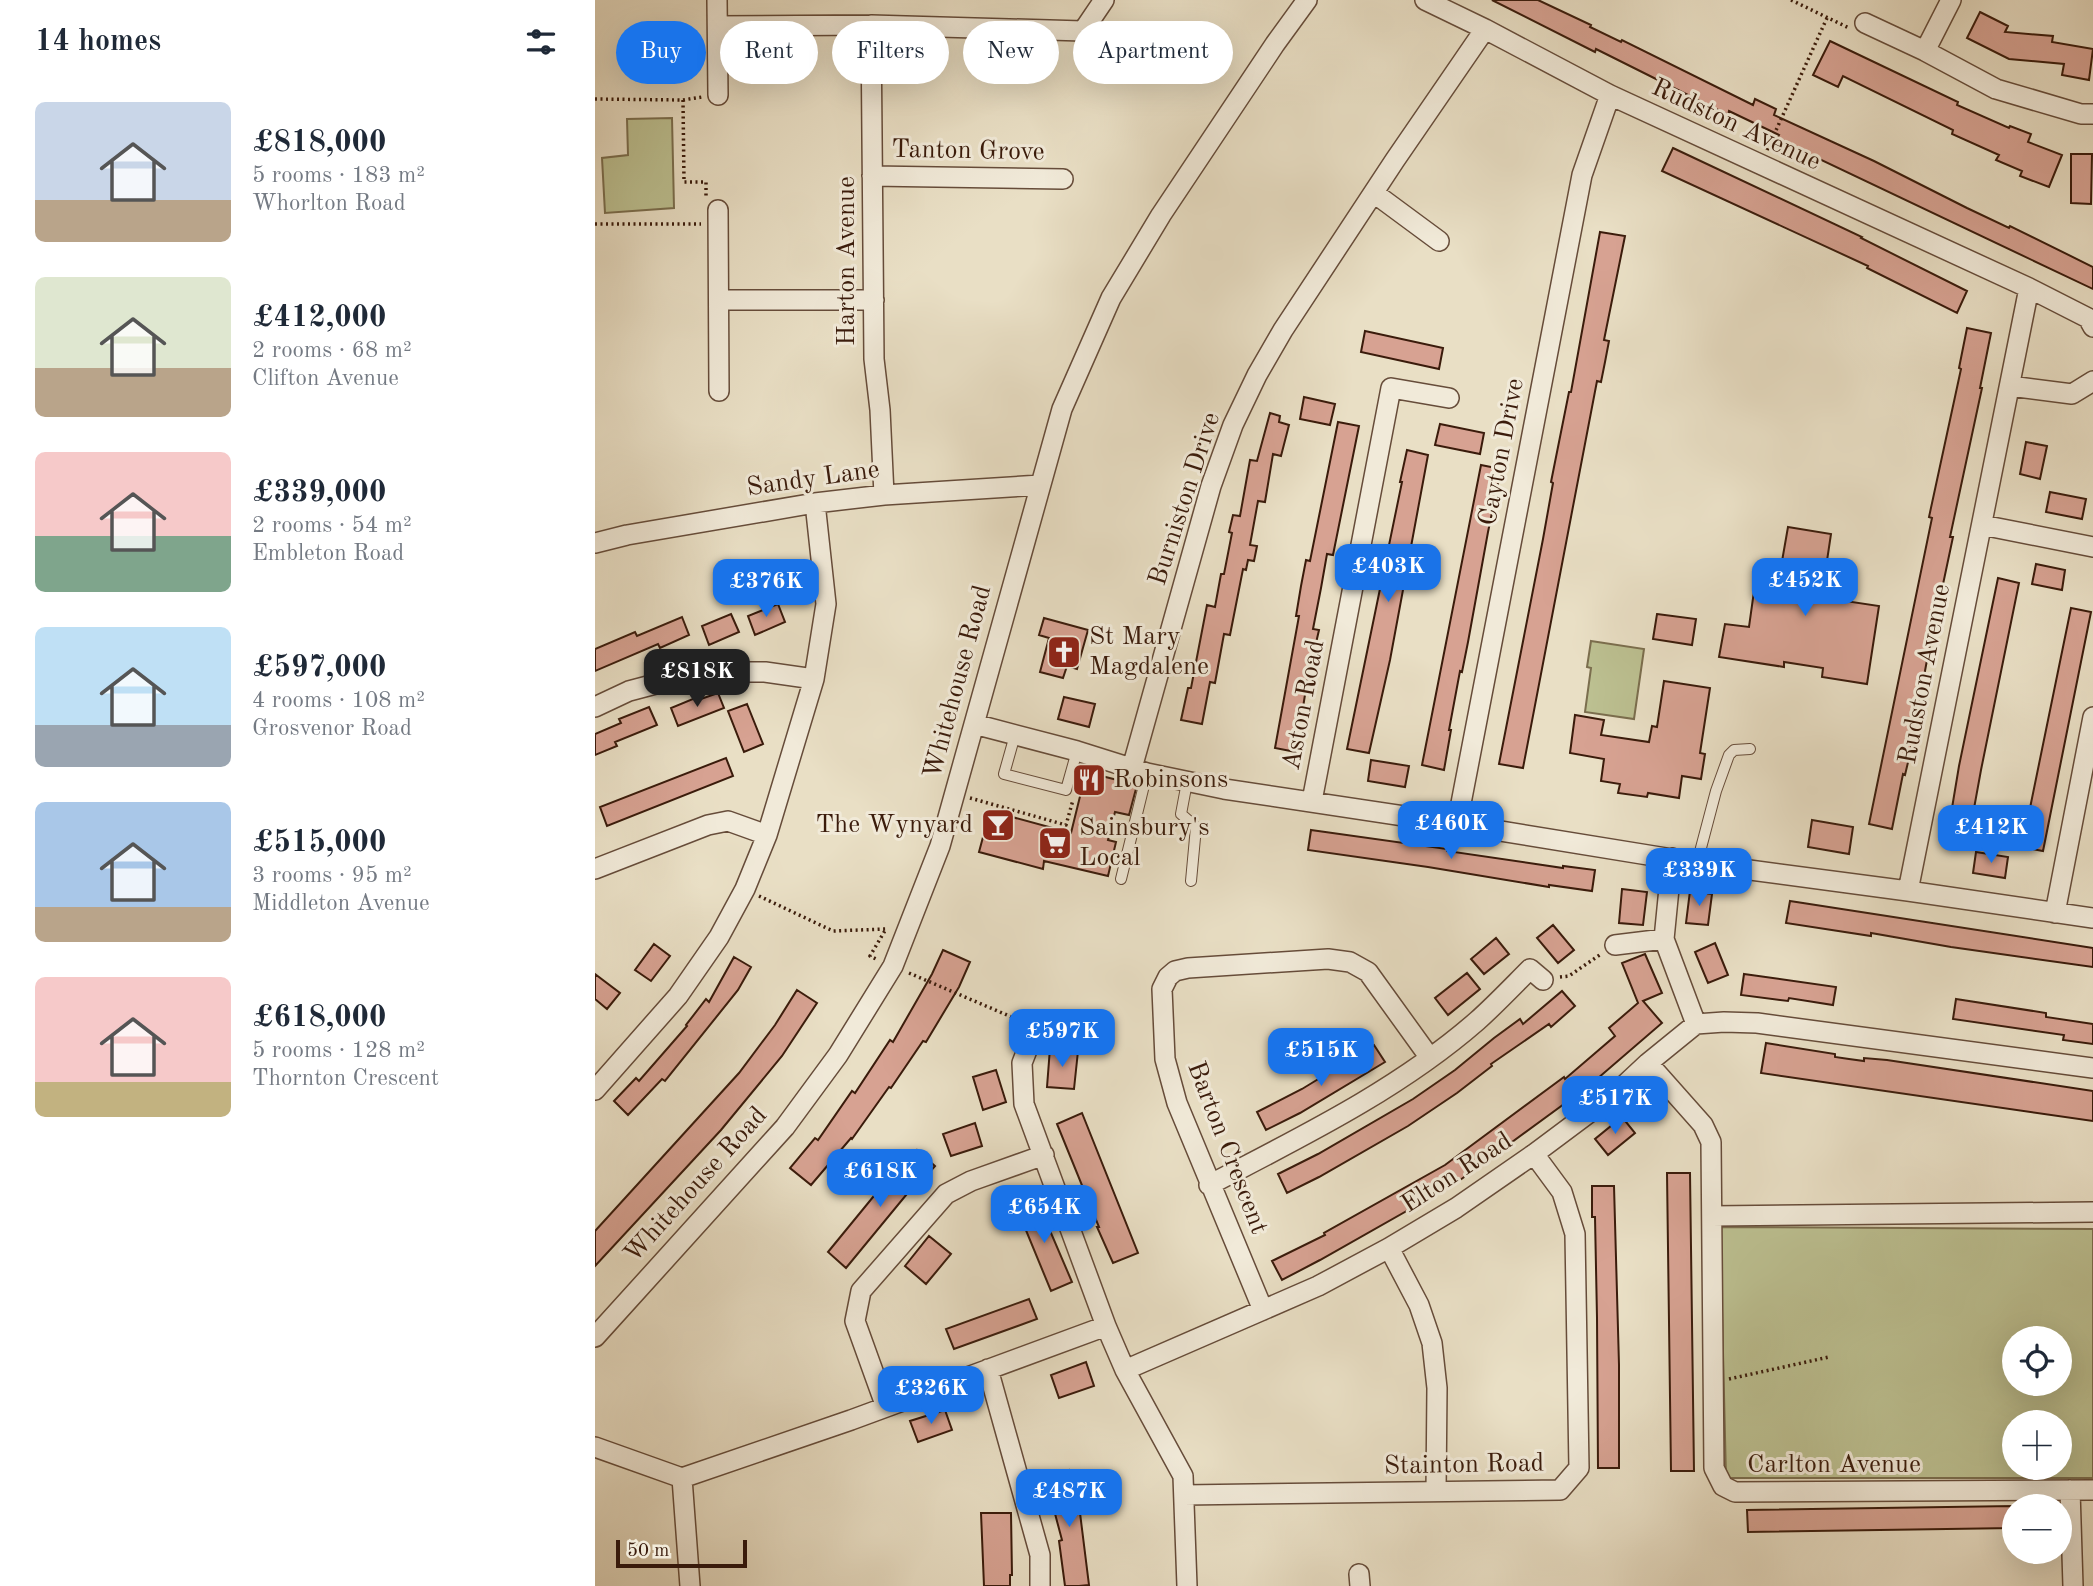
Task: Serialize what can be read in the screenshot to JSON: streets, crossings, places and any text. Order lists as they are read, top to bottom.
{
  "streets": {
    "street": [
      "Rudston Avenue",
      "Tanton Grove",
      "Harton Avenue",
      "Cayton Drive",
      "Sandy Lane",
      "Burniston Drive",
      "Whitehouse Road",
      "Aston Road",
      "Barton Crescent",
      "Elton Road",
      "Stainton Road",
      "Carlton Avenue"
    ]
  },
  "crossings": [
    ["Rudston Avenue", "Cayton Drive"],
    ["Rudston Avenue", "Burniston Drive"],
    ["Tanton Grove", "Harton Avenue"],
    ["Harton Avenue", "Sandy Lane"],
    ["Sandy Lane", "Whitehouse Road"],
    ["Barton Crescent", "Elton Road"],
    ["Elton Road", "Stainton Road"],
    ["Elton Road", "Carlton Avenue"]
  ],
  "places": {
    "church": ["St Mary Magdalene"],
    "restaurant": ["Robinsons"],
    "bar": ["The Wynyard"],
    "supermarket": ["Sainsbury's Local"]
  },
  "scale_bar": "50 m",
  "page": {
    "heading": "14 homes",
    "chip": [
      "Buy",
      "Rent",
      "Filters",
      "New",
      "Apartment"
    ],
    "list": [
      {
        "name": "£818,000",
        "note": "5 rooms · 183 m² · Whorlton Road"
      },
      {
        "name": "£412,000",
        "note": "2 rooms · 68 m² · Clifton Avenue"
      },
      {
        "name": "£339,000",
        "note": "2 rooms · 54 m² · Embleton Road"
      },
      {
        "name": "£597,000",
        "note": "4 rooms · 108 m² · Grosvenor Road"
      },
      {
        "name": "£515,000",
        "note": "3 rooms · 95 m² · Middleton Avenue"
      },
      {
        "name": "£618,000",
        "note": "5 rooms · 128 m² · Thornton Crescent"
      }
    ],
    "price": [
      "£403K",
      "£452K",
      "£376K",
      "£818K",
      "£460K",
      "£412K",
      "£339K",
      "£597K",
      "£515K",
      "£517K",
      "£618K",
      "£654K",
      "£326K",
      "£487K"
    ],
    "map_buttons": ["+", "−"],
    "scale": "50 m"
  }
}
